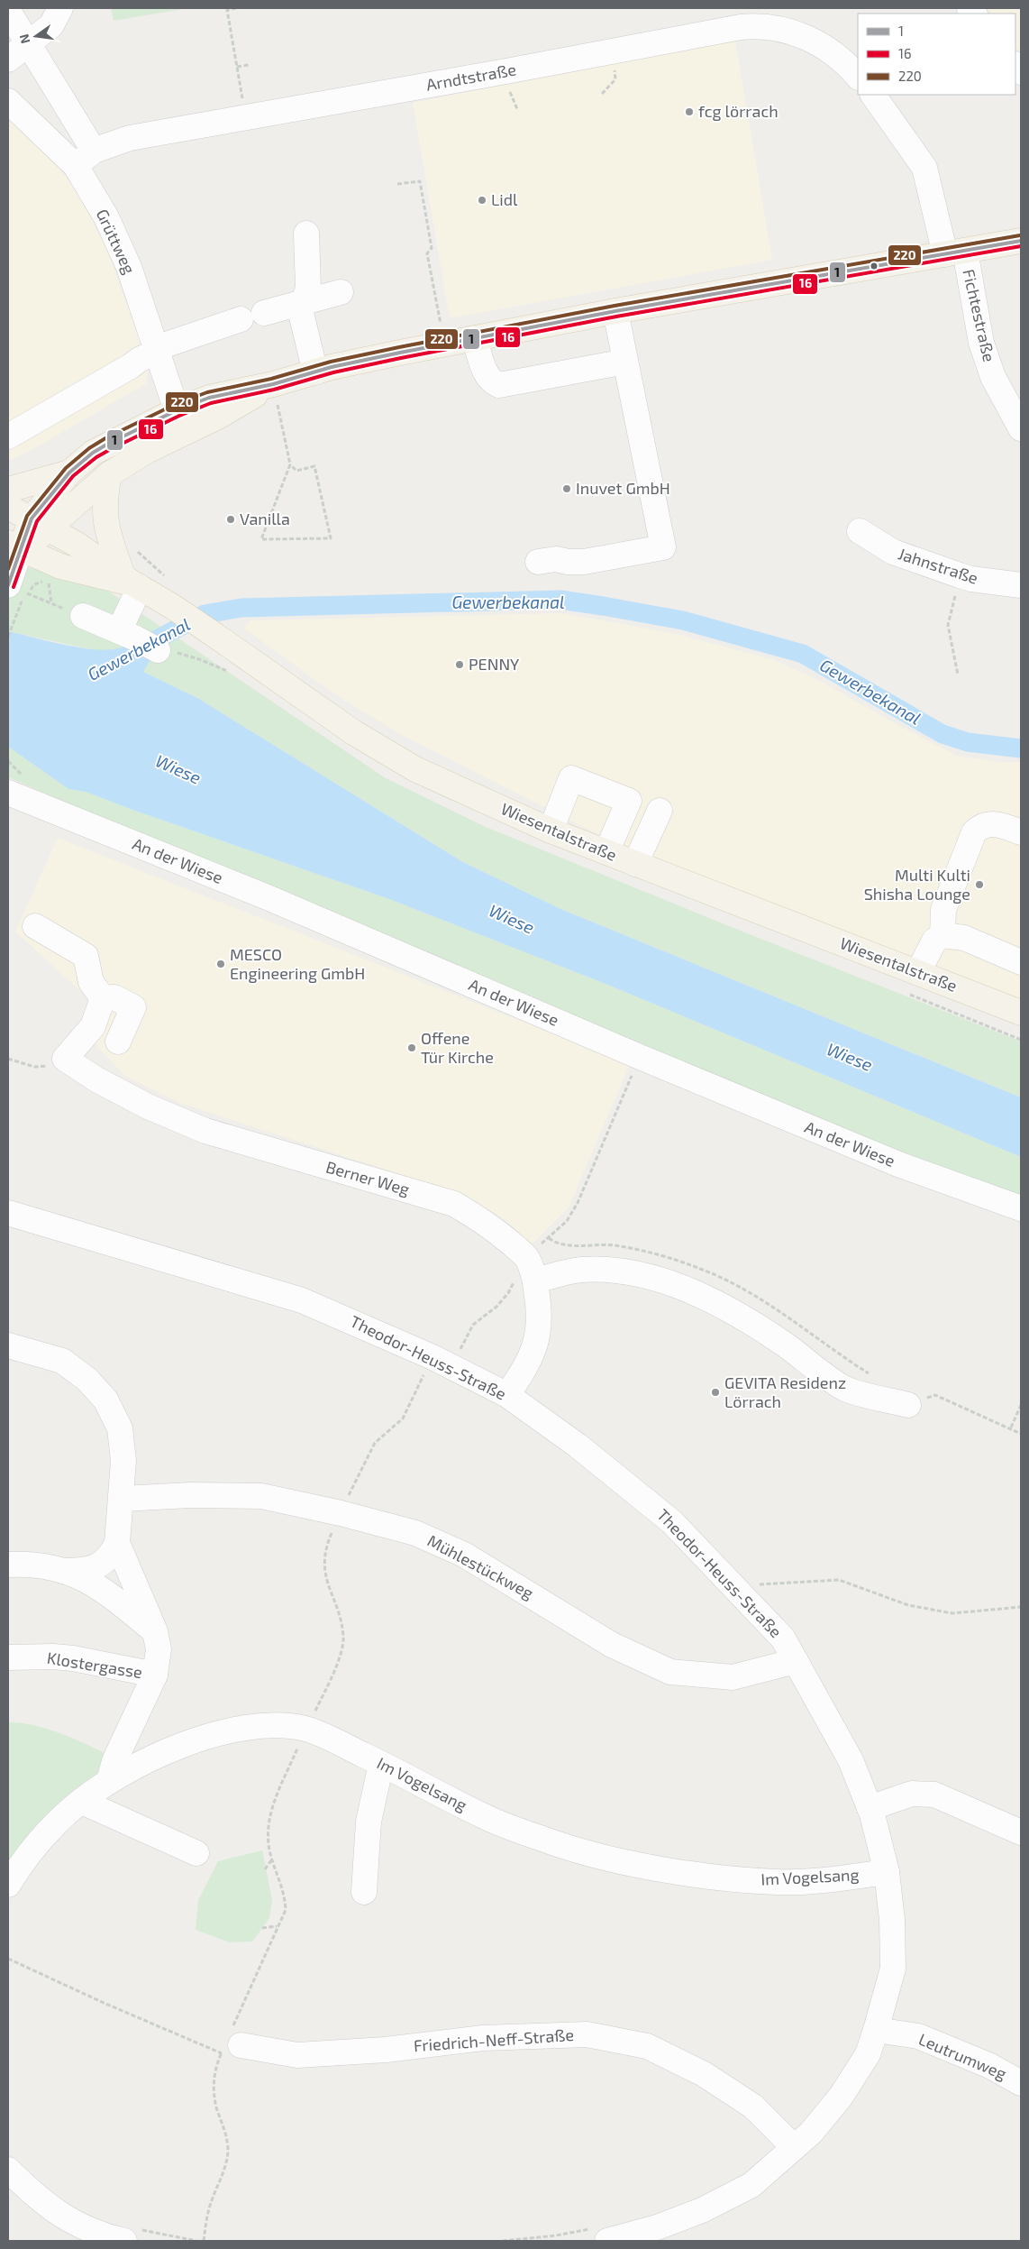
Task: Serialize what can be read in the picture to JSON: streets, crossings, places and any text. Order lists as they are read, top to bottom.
{
  "streets": {
    "main road": ["Wiesentalstraße"],
    "street": [
      "Arndtstraße",
      "Grüttweg",
      "Fichtestraße",
      "Jahnstraße",
      "An der Wiese",
      "Berner Weg",
      "Theodor-Heuss-Straße",
      "Mühlestückweg",
      "Klostergasse",
      "Im Vogelsang",
      "Friedrich-Neff-Straße",
      "Leutrumweg"
    ]
  },
  "crossings": [
    ["Arndtstraße", "Grüttweg"],
    ["Berner Weg", "Theodor-Heuss-Straße"],
    ["Theodor-Heuss-Straße", "Mühlestückweg"],
    ["Theodor-Heuss-Straße", "Im Vogelsang"],
    ["Theodor-Heuss-Straße", "Friedrich-Neff-Straße"],
    ["Theodor-Heuss-Straße", "Leutrumweg"]
  ],
  "water": ["Gewerbekanal", "Wiese"],
  "places": [
    "fcg lörrach",
    "Lidl",
    "Inuvet GmbH",
    "Vanilla",
    "PENNY",
    "Multi Kulti Shisha Lounge",
    "MESCO Engineering GmbH",
    "Offene Tür Kirche",
    "GEVITA Residenz Lörrach"
  ],
  "lines": ["transit line 220", "transit line 1", "transit line 16"],
  "legend": ["1", "16", "220"],
  "north": "left"
}
